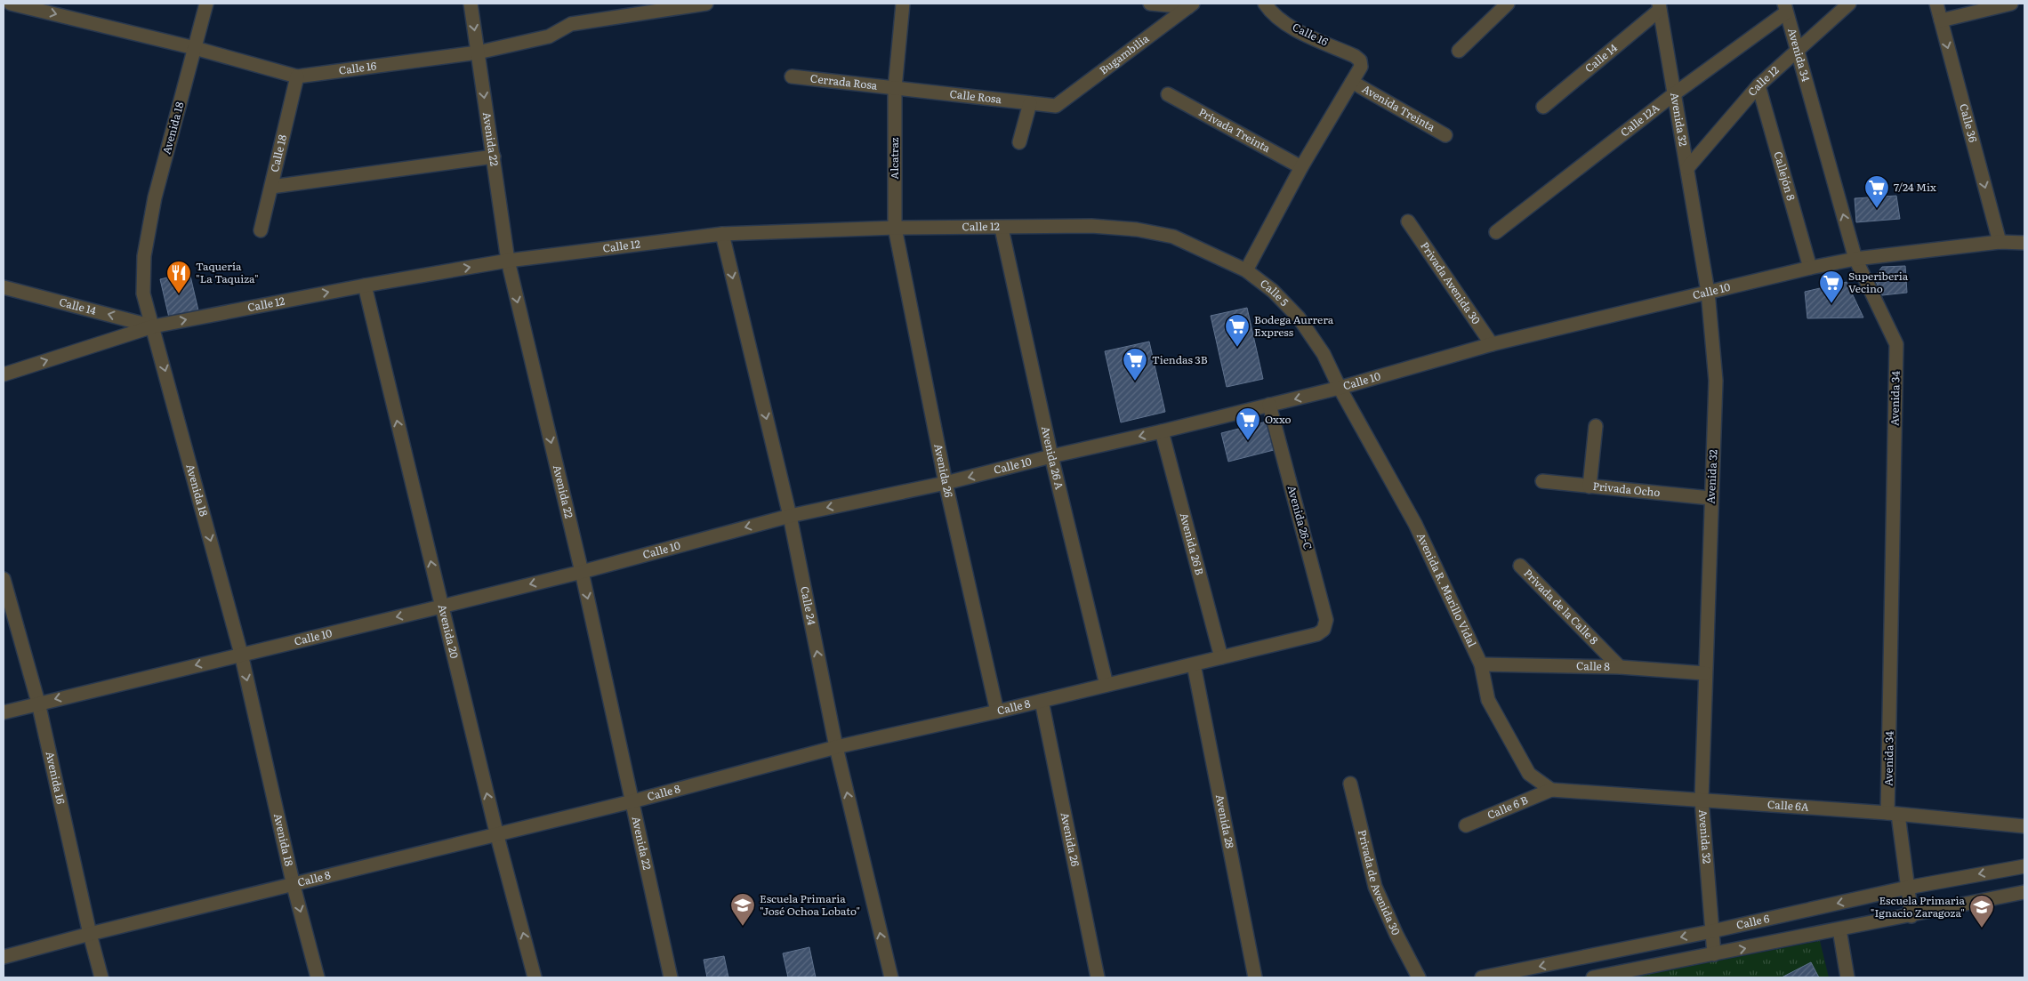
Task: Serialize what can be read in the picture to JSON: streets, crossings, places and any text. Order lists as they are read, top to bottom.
{
  "streets": {
    "street": [
      "Calle 16",
      "Bugambilia",
      "Avenida 34",
      "Calle 14",
      "Calle 12",
      "Cerrada Rosa",
      "Calle Rosa",
      "Avenida Treinta",
      "Avenida 32",
      "Calle 12A",
      "Calle 36",
      "Avenida 18",
      "Privada Treinta",
      "Avenida 22",
      "Calle 18",
      "Alcatraz",
      "Callejón 8",
      "Privada Avenida 30",
      "Calle 10",
      "Calle 5",
      "Avenida 26 A",
      "Avenida 26",
      "Privada Ocho",
      "Avenida 26-C",
      "Avenida 26 B",
      "Avenida R. Marillo Vidal",
      "Calle 24",
      "Privada de la Calle 8",
      "Avenida 20",
      "Calle 8",
      "Avenida 16",
      "Calle 6A",
      "Calle 6 B",
      "Avenida 28",
      "Privada de Avenida 30",
      "Calle 6"
    ]
  },
  "crossings": [
    ["Calle 16", "Avenida Treinta"],
    ["Calle 16", "Avenida 18"],
    ["Calle 16", "Avenida 22"],
    ["Calle 16", "Calle 18"],
    ["Bugambilia", "Calle Rosa"],
    ["Avenida 34", "Calle 12"],
    ["Avenida 34", "Calle 12A"],
    ["Avenida 34", "Calle 10"],
    ["Avenida 34", "Calle 6A"],
    ["Avenida 34", "Calle 6"],
    ["Calle 14", "Calle 12"],
    ["Calle 14", "Avenida 32"],
    ["Calle 14", "Avenida 18"],
    ["Calle 12", "Avenida 32"],
    ["Calle 12", "Avenida 18"],
    ["Calle 12", "Avenida 22"],
    ["Calle 12", "Alcatraz"],
    ["Calle 12", "Callejón 8"],
    ["Calle 12", "Calle 5"],
    ["Calle 12", "Avenida 26 A"],
    ["Calle 12", "Avenida 26"],
    ["Calle 12", "Calle 24"],
    ["Calle 12", "Avenida 20"],
    ["Cerrada Rosa", "Calle Rosa"],
    ["Cerrada Rosa", "Alcatraz"],
    ["Calle Rosa", "Alcatraz"],
    ["Avenida 32", "Calle 12A"],
    ["Avenida 32", "Calle 10"],
    ["Avenida 32", "Privada Ocho"],
    ["Avenida 32", "Calle 8"],
    ["Avenida 32", "Calle 6A"],
    ["Avenida 32", "Calle 6"],
    ["Calle 36", "Calle 10"],
    ["Avenida 18", "Calle 10"],
    ["Avenida 18", "Calle 8"],
    ["Avenida 22", "Calle 10"],
    ["Avenida 22", "Calle 8"],
    ["Alcatraz", "Avenida 26"],
    ["Callejón 8", "Calle 10"],
    ["Privada Avenida 30", "Calle 10"],
    ["Calle 10", "Calle 5"],
    ["Calle 10", "Avenida 26 A"],
    ["Calle 10", "Avenida 26"],
    ["Calle 10", "Avenida 26-C"],
    ["Calle 10", "Avenida 26 B"],
    ["Calle 10", "Avenida R. Marillo Vidal"],
    ["Calle 10", "Calle 24"],
    ["Calle 10", "Avenida 20"],
    ["Calle 10", "Avenida 16"],
    ["Calle 5", "Avenida R. Marillo Vidal"],
    ["Avenida 26 A", "Calle 8"],
    ["Avenida 26", "Calle 8"],
    ["Avenida 26-C", "Calle 8"],
    ["Avenida 26 B", "Calle 8"],
    ["Avenida R. Marillo Vidal", "Calle 8"],
    ["Avenida R. Marillo Vidal", "Calle 6A"],
    ["Avenida R. Marillo Vidal", "Calle 6 B"],
    ["Calle 24", "Calle 8"],
    ["Privada de la Calle 8", "Calle 8"],
    ["Avenida 20", "Calle 8"],
    ["Calle 8", "Avenida 16"],
    ["Calle 8", "Avenida 28"],
    ["Calle 6A", "Calle 6 B"]
  ],
  "one_way": [
    "Calle 14",
    "Calle 36",
    "Avenida 18",
    "Avenida 22",
    "Calle 10",
    "Avenida 20"
  ],
  "places": {
    "supermarket": [
      "7/24 Mix",
      "Superiberia Vecino",
      "Bodega Aurrera Express",
      "Tiendas 3B",
      "Oxxo"
    ],
    "restaurant": ["Taquería \"La Taquiza\""],
    "school or university": ["Escuela Primaria \"José Ochoa Lobato\"", "Escuela Primaria \"Ignacio Zaragoza\""]
  }
}
